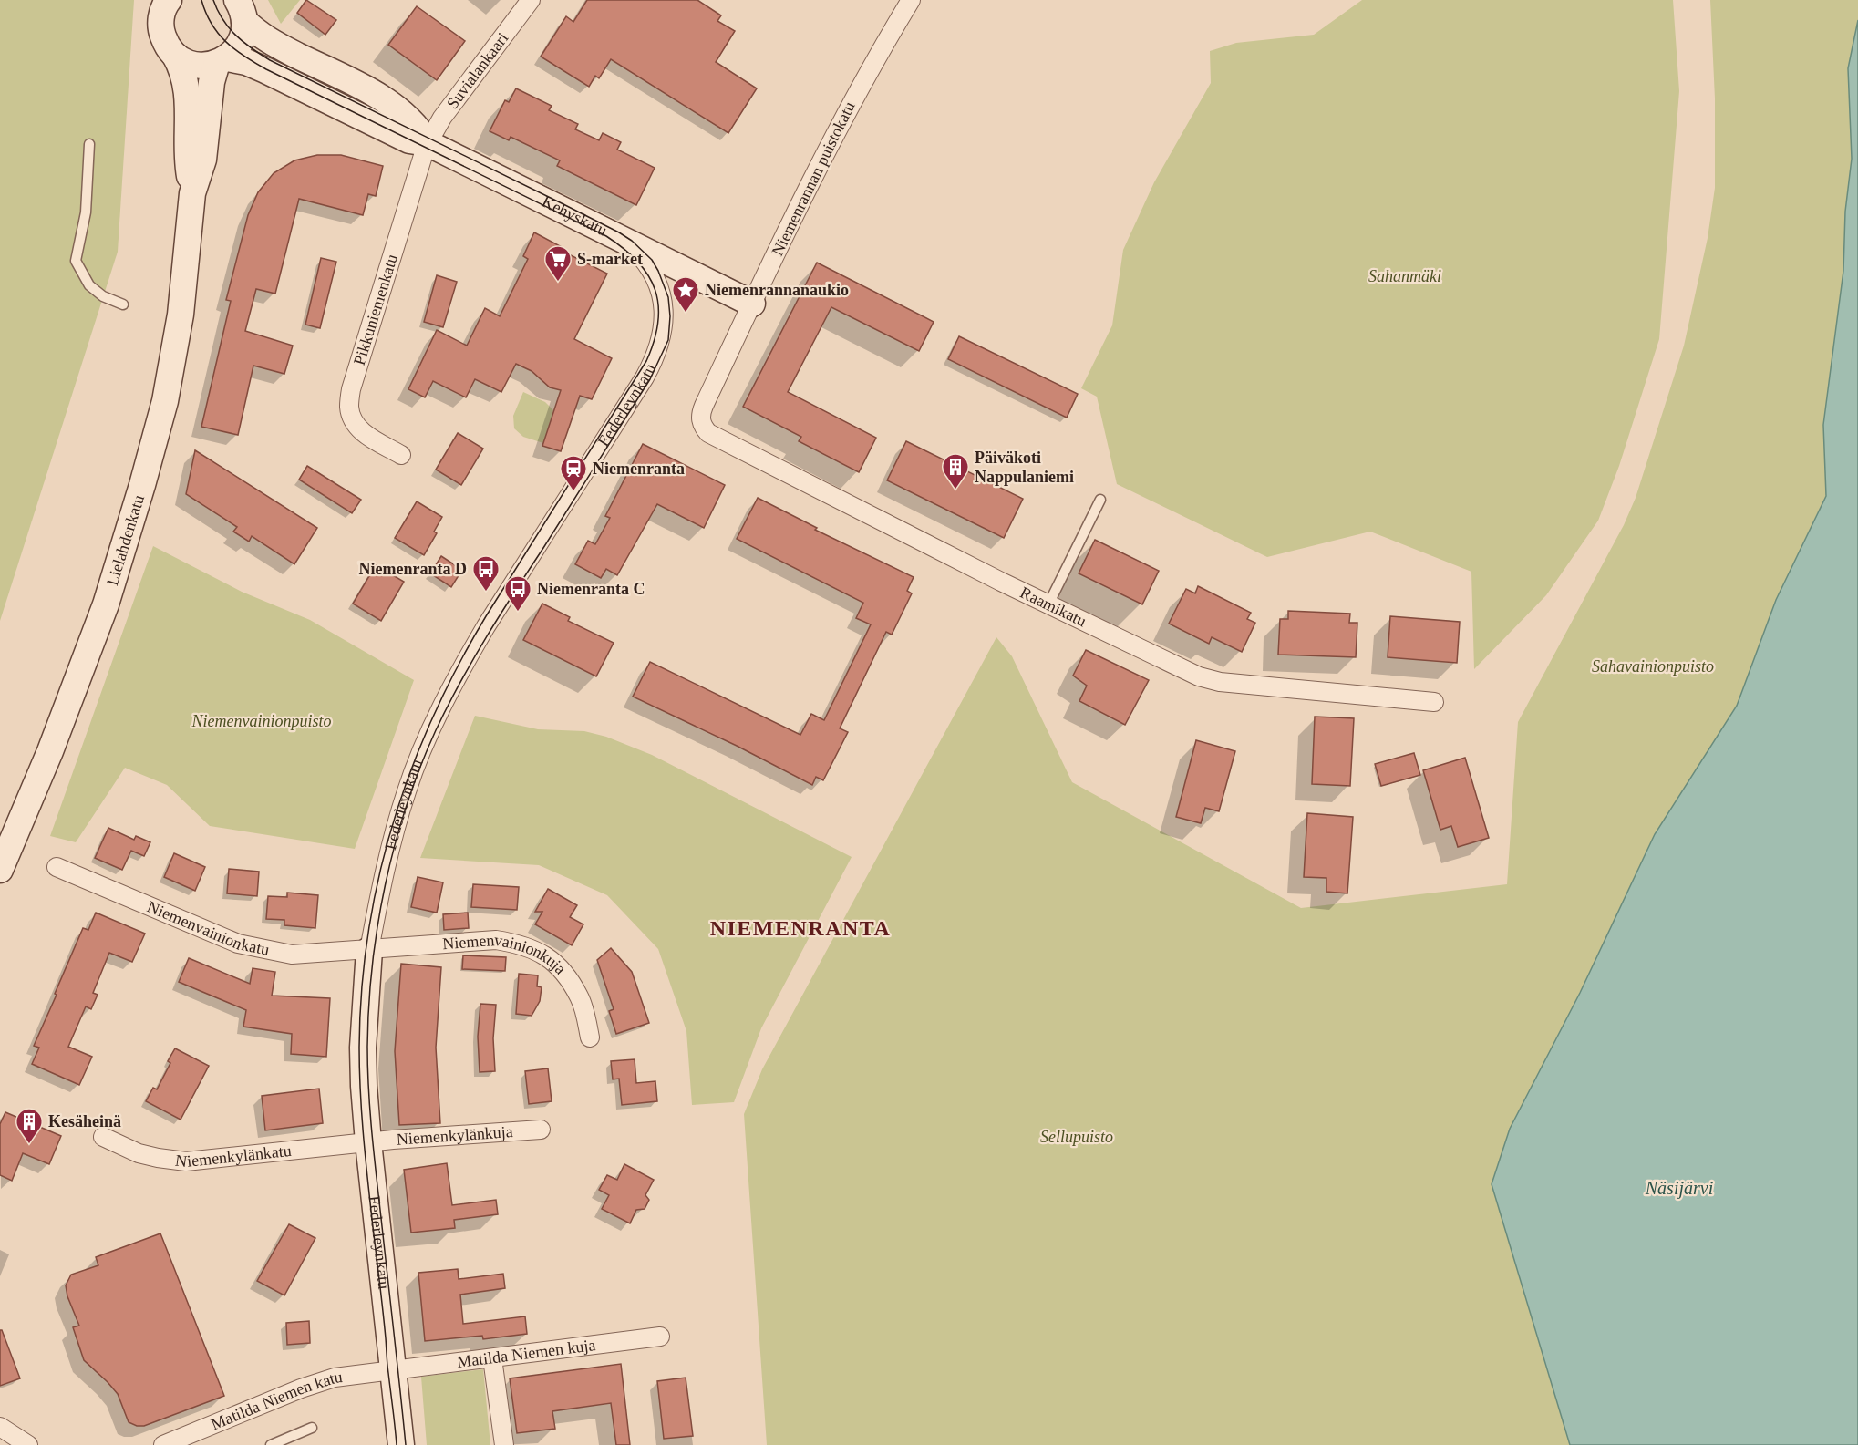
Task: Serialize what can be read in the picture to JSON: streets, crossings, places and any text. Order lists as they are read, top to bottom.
{
  "streets": {
    "street": [
      "Suvialankaari",
      "Niemenrannan puistokatu",
      "Kehyskatu",
      "Pikkuniemenkatu",
      "Federleynkatu",
      "Lielahdenkatu",
      "Raamikatu",
      "Niemenvainionkatu",
      "Niemenvainionkuja",
      "Niemenkylänkuja",
      "Niemenkylänkatu",
      "Matilda Niemen kuja",
      "Matilda Niemen katu"
    ]
  },
  "crossings": [
    ["Suvialankaari", "Kehyskatu"],
    ["Suvialankaari", "Pikkuniemenkatu"],
    ["Niemenrannan puistokatu", "Kehyskatu"],
    ["Niemenrannan puistokatu", "Raamikatu"],
    ["Kehyskatu", "Pikkuniemenkatu"],
    ["Kehyskatu", "Federleynkatu"],
    ["Kehyskatu", "Lielahdenkatu"],
    ["Federleynkatu", "Niemenvainionkatu"],
    ["Federleynkatu", "Niemenvainionkuja"],
    ["Federleynkatu", "Niemenkylänkuja"],
    ["Federleynkatu", "Niemenkylänkatu"],
    ["Federleynkatu", "Matilda Niemen kuja"],
    ["Federleynkatu", "Matilda Niemen katu"],
    ["Niemenvainionkatu", "Niemenvainionkuja"],
    ["Niemenkylänkuja", "Niemenkylänkatu"],
    ["Matilda Niemen kuja", "Matilda Niemen katu"]
  ],
  "districts": ["NIEMENRANTA"],
  "water": ["Näsijärvi"],
  "parks": [
    "Sahanmäki",
    "Sahavainionpuisto",
    "Niemenvainionpuisto",
    "Sellupuisto"
  ],
  "places": {
    "supermarket": ["S-market"],
    "place": ["Niemenrannanaukio"],
    "building": ["Päiväkoti Nappulaniemi", "Kesäheinä"],
    "station": ["Niemenranta"],
    "bus stop": ["Niemenranta D", "Niemenranta C"]
  }
}
